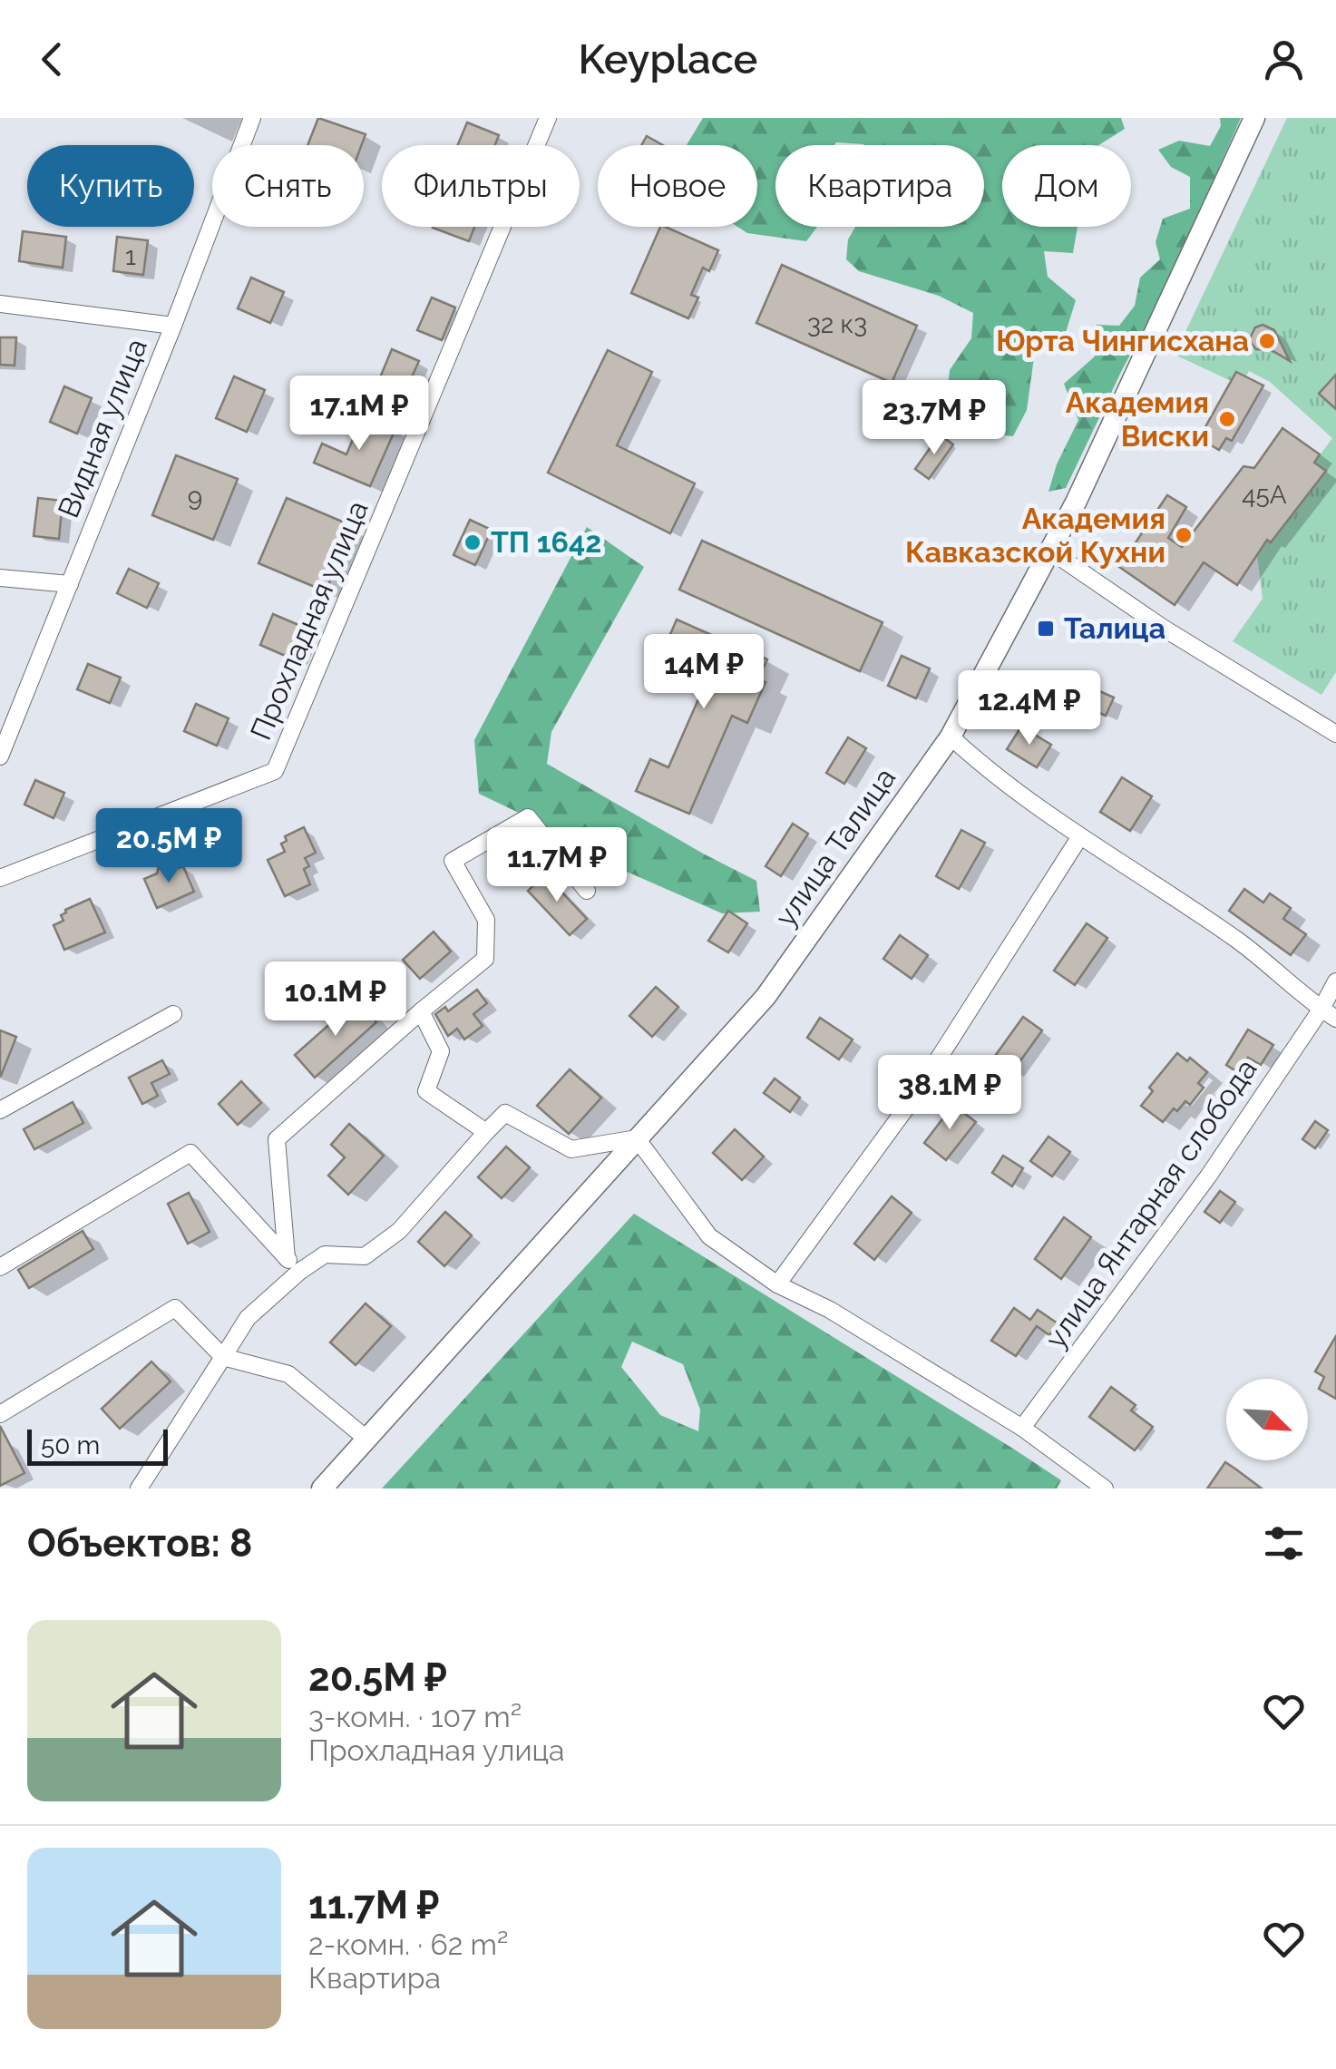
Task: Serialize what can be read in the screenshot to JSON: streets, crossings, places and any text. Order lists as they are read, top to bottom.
{
  "streets": {
    "street": [
      "Видная улица",
      "Прохладная улица",
      "улица Талица",
      "улица Янтарная слобода"
    ]
  },
  "places": {
    "other": [
      "Юрта Чингисхана",
      "Академия Виски",
      "Академия Кавказской Кухни",
      "ТП 1642"
    ],
    "transit": ["Талица"]
  },
  "house_numbers": [
    "1",
    "32 к3",
    "45А",
    "9"
  ],
  "scale_bar": "50 m",
  "north": "bottom right",
  "page": {
    "header": "Keyplace",
    "chip": [
      "Купить",
      "Снять",
      "Фильтры",
      "Новое",
      "Квартира",
      "Дом"
    ],
    "price": [
      "17.1M ₽",
      "23.7M ₽",
      "14M ₽",
      "12.4M ₽",
      "20.5M ₽",
      "11.7M ₽",
      "10.1M ₽",
      "38.1M ₽"
    ],
    "scale": "50 m",
    "heading": "Объектов: 8",
    "list": [
      {
        "name": "20.5M ₽",
        "note": "3-комн. · 107 m² · Прохладная улица"
      },
      {
        "name": "11.7M ₽",
        "note": "2-комн. · 62 m² · Квартира"
      }
    ]
  }
}
